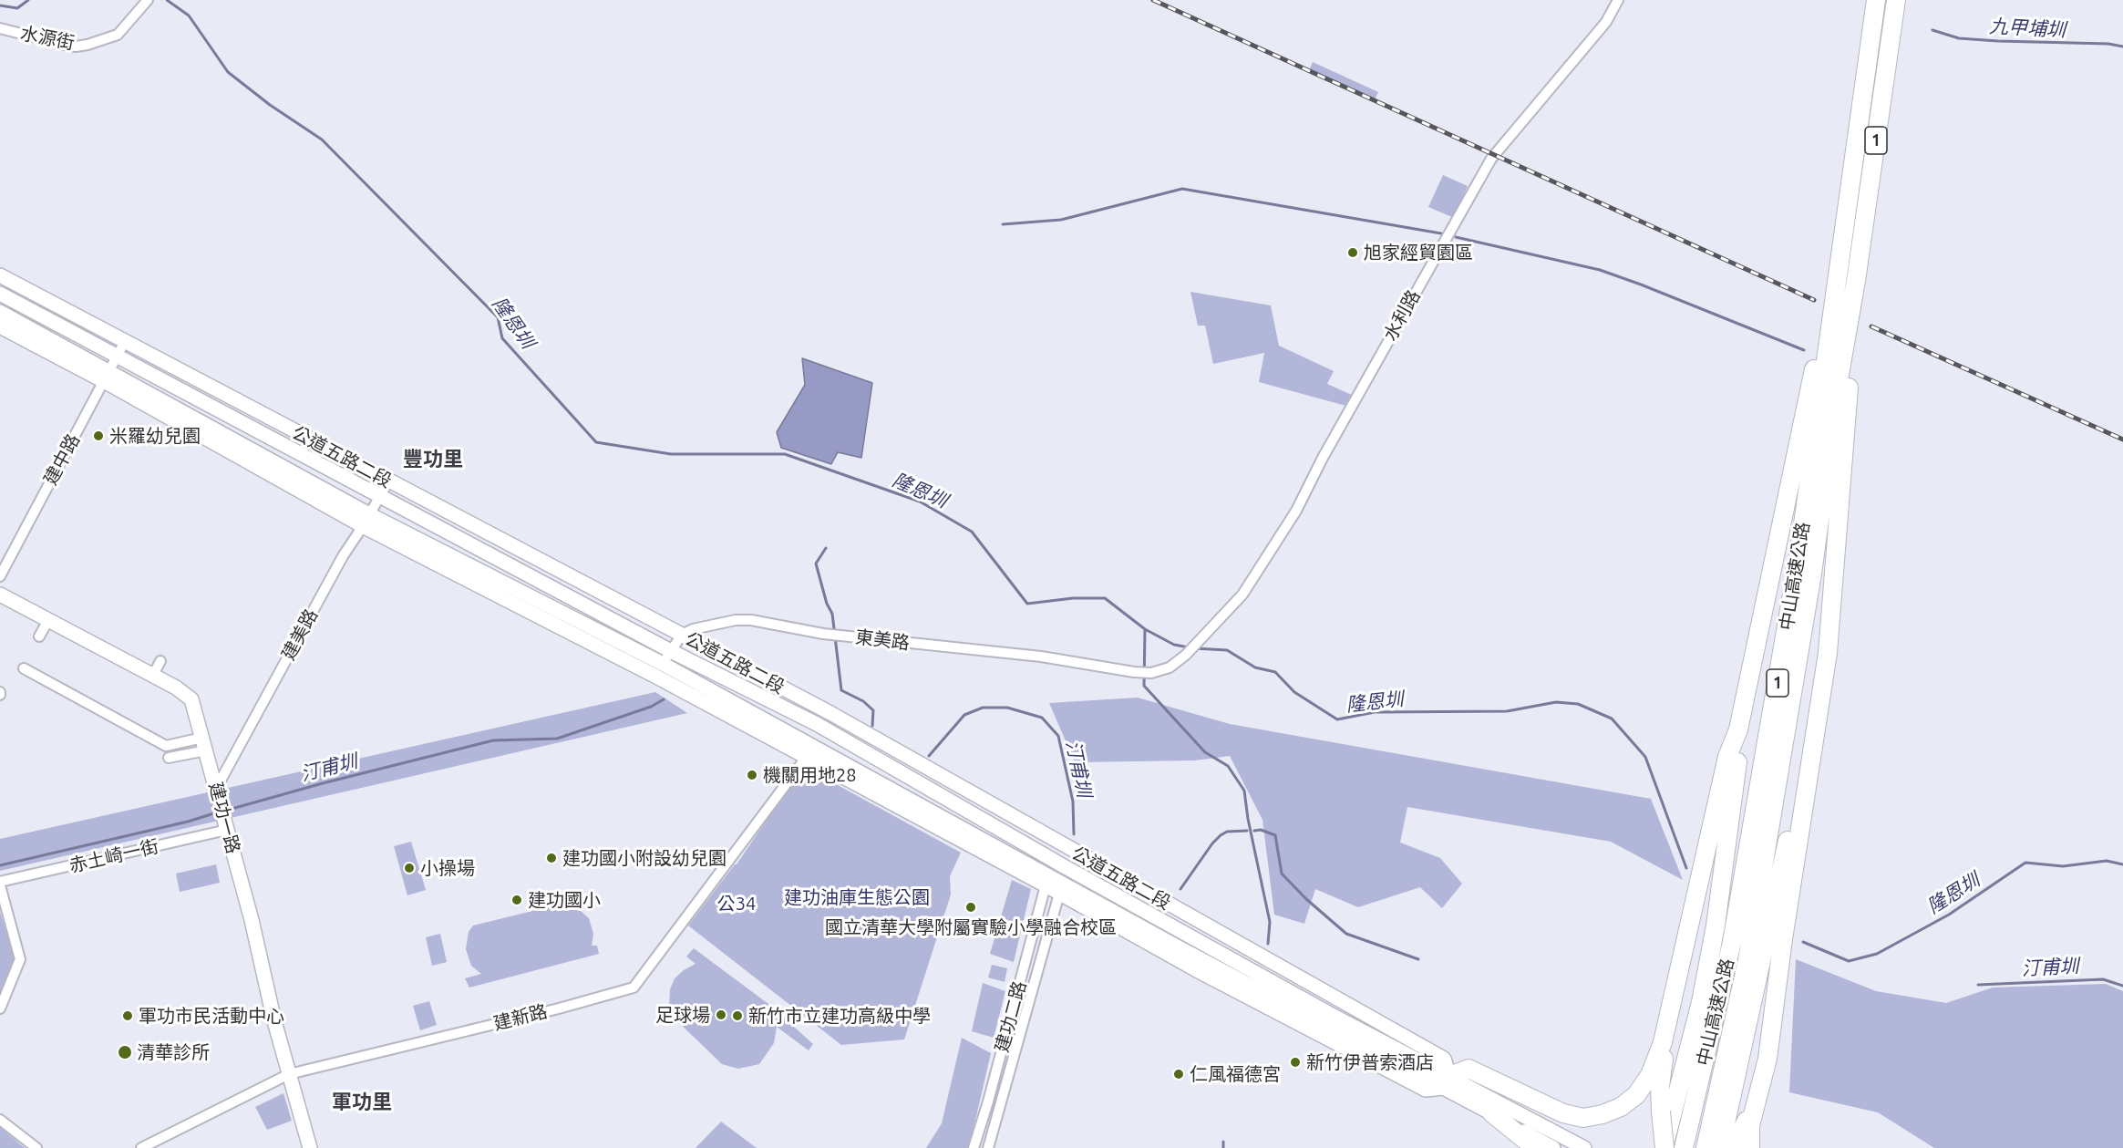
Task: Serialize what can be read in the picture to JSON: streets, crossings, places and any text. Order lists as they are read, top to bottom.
{
  "streets": {
    "highway": ["1", "中山高速公路"],
    "street": [
      "水源街",
      "水利路",
      "公道五路二段",
      "建中路",
      "建美路",
      "東美路",
      "建功一路",
      "赤土崎一街",
      "建功二路",
      "建新路"
    ]
  },
  "crossings": [
    ["水利路", "東美路"],
    ["公道五路二段", "建中路"],
    ["公道五路二段", "建美路"],
    ["公道五路二段", "東美路"],
    ["公道五路二段", "建功二路"],
    ["公道五路二段", "建新路"],
    ["建美路", "建功一路"],
    ["建功一路", "赤土崎一街"],
    ["建功一路", "建新路"]
  ],
  "districts": ["豐功里", "軍功里"],
  "water": ["九甲埔圳", "隆恩圳", "汀甫圳"],
  "parks": ["建功油庫生態公園", "公34"],
  "places": [
    "旭家經貿園區",
    "米羅幼兒園",
    "機關用地28",
    "建功國小附設幼兒園",
    "小操場",
    "建功國小",
    "國立清華大學附屬實驗小學融合校區",
    "足球場",
    "軍功市民活動中心",
    "新竹市立建功高級中學",
    "清華診所",
    "新竹伊普索酒店",
    "仁風福德宮"
  ]
}
